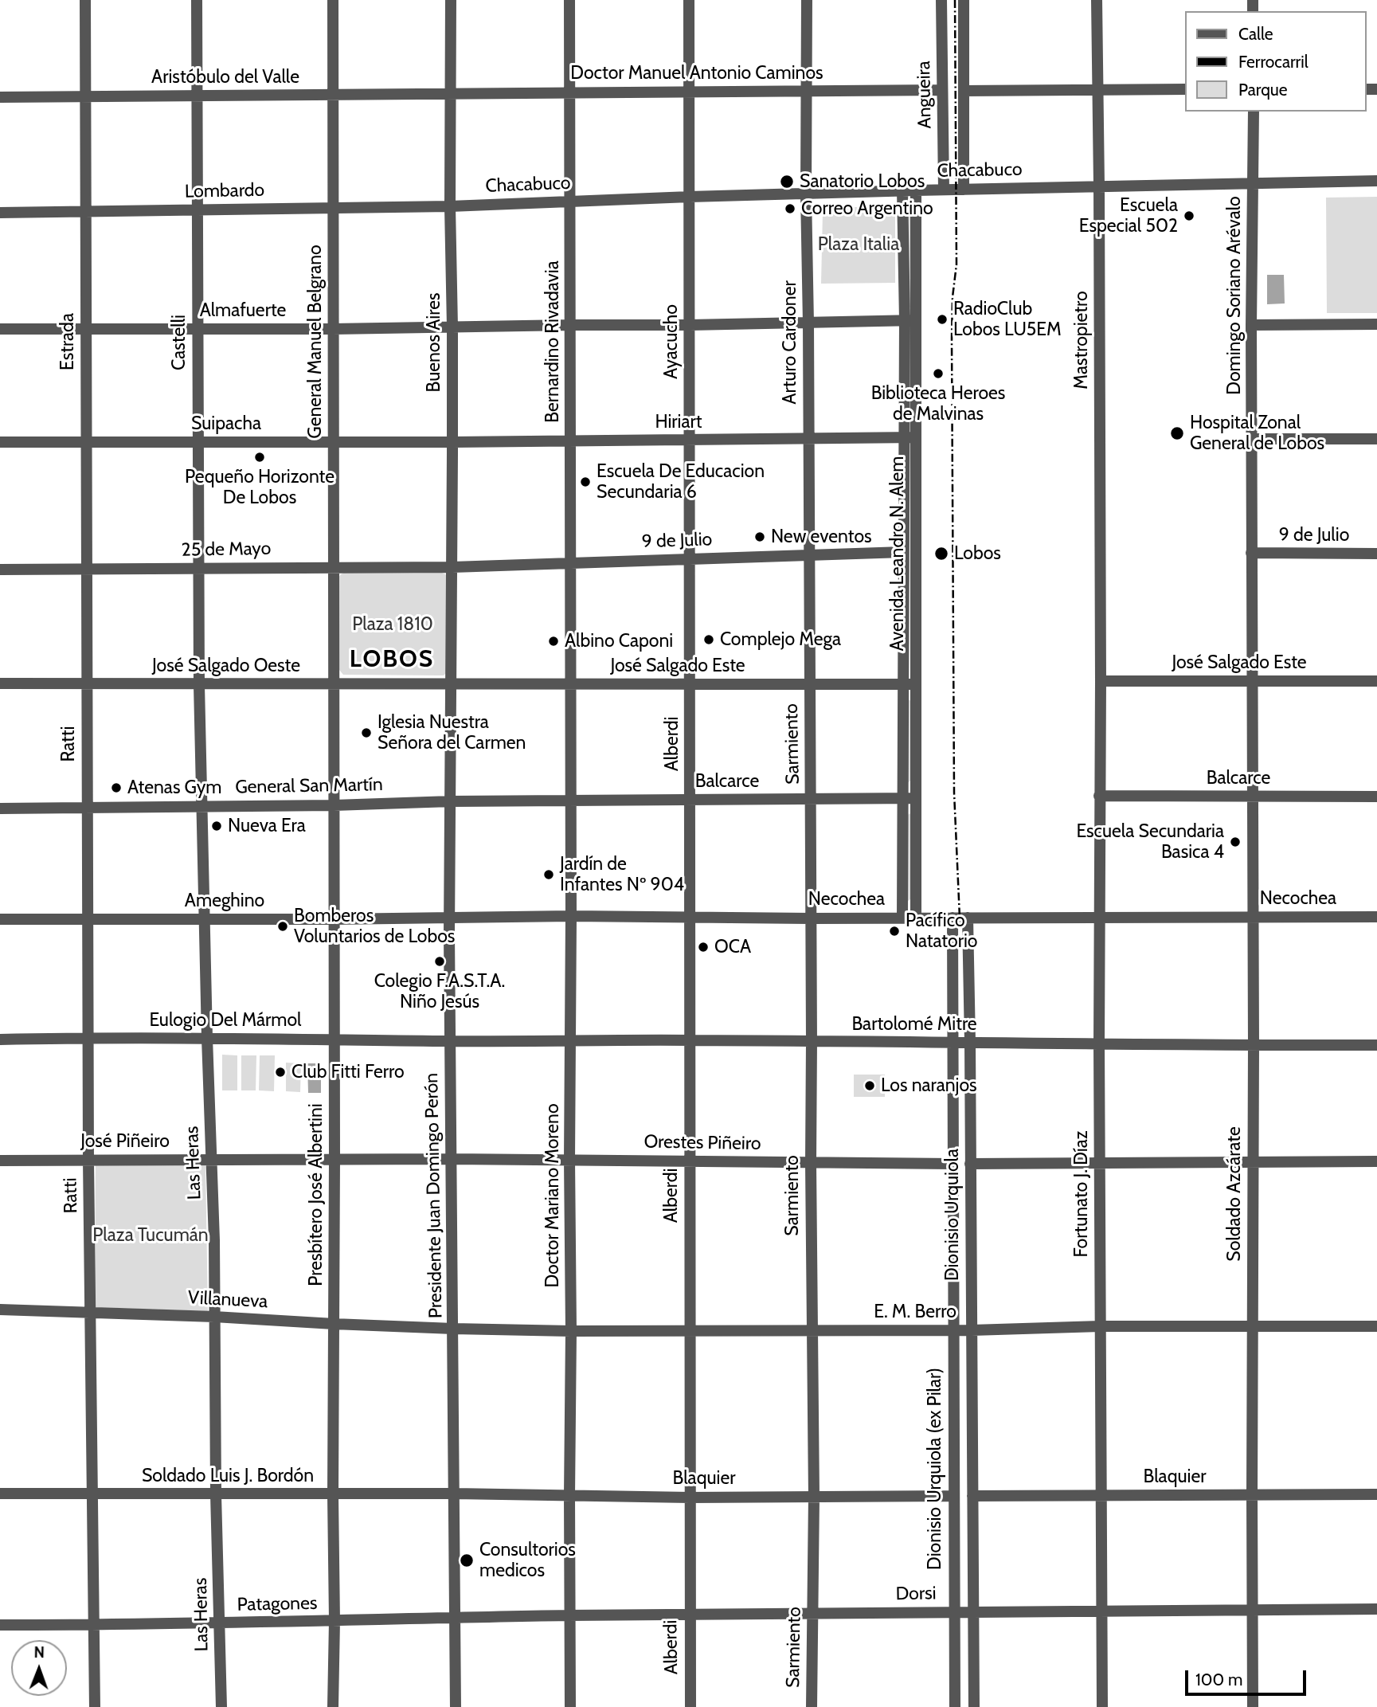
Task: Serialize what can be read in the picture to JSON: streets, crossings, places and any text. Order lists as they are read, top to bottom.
{
  "streets": {
    "street": [
      "Doctor Manuel Antonio Caminos",
      "Aristóbulo del Valle",
      "Angueira",
      "Chacabuco",
      "Lombardo",
      "Domingo Soriano Arévalo",
      "Almafuerte",
      "Mastropietro",
      "Estrada",
      "General Manuel Belgrano",
      "Bernardino Rivadavia",
      "Ayacucho",
      "Castelli",
      "Buenos Aires",
      "Arturo Cardoner",
      "Hiriart",
      "Suipacha",
      "9 de Julio",
      "25 de Mayo",
      "Avenida Leandro N. Alem",
      "José Salgado Este",
      "José Salgado Oeste",
      "Ratti",
      "Alberdi",
      "Sarmiento",
      "Balcarce",
      "General San Martín",
      "Necochea",
      "Ameghino",
      "Eulogio Del Mármol",
      "Bartolomé Mitre",
      "José Piñeiro",
      "Orestes Piñeiro",
      "Las Heras",
      "Fortunato J. Díaz",
      "Soldado Azcárate",
      "Presbítero José Albertini",
      "Presidente Juan Domingo Perón",
      "Doctor Mariano Moreno",
      "Dionisio Urquiola",
      "Villanueva",
      "E. M. Berro",
      "Dionisio Urquiola (ex Pilar)",
      "Soldado Luis J. Bordón",
      "Blaquier",
      "Dorsi",
      "Patagones"
    ]
  },
  "crossings": [
    ["Doctor Manuel Antonio Caminos", "Aristóbulo del Valle"],
    ["Doctor Manuel Antonio Caminos", "Angueira"],
    ["Doctor Manuel Antonio Caminos", "Bernardino Rivadavia"],
    ["Doctor Manuel Antonio Caminos", "Ayacucho"],
    ["Doctor Manuel Antonio Caminos", "Buenos Aires"],
    ["Doctor Manuel Antonio Caminos", "Arturo Cardoner"],
    ["Aristóbulo del Valle", "Estrada"],
    ["Aristóbulo del Valle", "General Manuel Belgrano"],
    ["Aristóbulo del Valle", "Castelli"],
    ["Aristóbulo del Valle", "Buenos Aires"],
    ["Angueira", "Chacabuco"],
    ["Chacabuco", "Lombardo"],
    ["Chacabuco", "Domingo Soriano Arévalo"],
    ["Chacabuco", "Mastropietro"],
    ["Chacabuco", "Bernardino Rivadavia"],
    ["Chacabuco", "Ayacucho"],
    ["Chacabuco", "Buenos Aires"],
    ["Chacabuco", "Arturo Cardoner"],
    ["Chacabuco", "Avenida Leandro N. Alem"],
    ["Lombardo", "Estrada"],
    ["Lombardo", "General Manuel Belgrano"],
    ["Lombardo", "Castelli"],
    ["Lombardo", "Buenos Aires"],
    ["Domingo Soriano Arévalo", "9 de Julio"],
    ["Domingo Soriano Arévalo", "José Salgado Este"],
    ["Domingo Soriano Arévalo", "Soldado Azcárate"],
    ["Almafuerte", "Estrada"],
    ["Almafuerte", "General Manuel Belgrano"],
    ["Almafuerte", "Bernardino Rivadavia"],
    ["Almafuerte", "Ayacucho"],
    ["Almafuerte", "Castelli"],
    ["Almafuerte", "Buenos Aires"],
    ["Almafuerte", "Arturo Cardoner"],
    ["Almafuerte", "Avenida Leandro N. Alem"],
    ["Mastropietro", "José Salgado Este"],
    ["Mastropietro", "Fortunato J. Díaz"],
    ["Estrada", "Suipacha"],
    ["Estrada", "25 de Mayo"],
    ["Estrada", "José Salgado Oeste"],
    ["Estrada", "Ratti"],
    ["General Manuel Belgrano", "Suipacha"],
    ["General Manuel Belgrano", "25 de Mayo"],
    ["General Manuel Belgrano", "José Salgado Oeste"],
    ["General Manuel Belgrano", "Presbítero José Albertini"],
    ["Bernardino Rivadavia", "Hiriart"],
    ["Bernardino Rivadavia", "9 de Julio"],
    ["Bernardino Rivadavia", "José Salgado Este"],
    ["Bernardino Rivadavia", "Doctor Mariano Moreno"],
    ["Ayacucho", "Hiriart"],
    ["Ayacucho", "9 de Julio"],
    ["Ayacucho", "José Salgado Este"],
    ["Ayacucho", "Alberdi"],
    ["Castelli", "Suipacha"],
    ["Castelli", "25 de Mayo"],
    ["Castelli", "José Salgado Oeste"],
    ["Castelli", "Las Heras"],
    ["Buenos Aires", "Hiriart"],
    ["Buenos Aires", "Suipacha"],
    ["Buenos Aires", "9 de Julio"],
    ["Buenos Aires", "25 de Mayo"],
    ["Buenos Aires", "José Salgado Este"],
    ["Buenos Aires", "José Salgado Oeste"],
    ["Buenos Aires", "Presidente Juan Domingo Perón"],
    ["Arturo Cardoner", "Hiriart"],
    ["Arturo Cardoner", "9 de Julio"],
    ["Arturo Cardoner", "José Salgado Este"],
    ["Arturo Cardoner", "Sarmiento"],
    ["Hiriart", "Suipacha"],
    ["Hiriart", "Avenida Leandro N. Alem"],
    ["9 de Julio", "25 de Mayo"],
    ["9 de Julio", "Avenida Leandro N. Alem"],
    ["Avenida Leandro N. Alem", "José Salgado Este"],
    ["Avenida Leandro N. Alem", "Balcarce"],
    ["Avenida Leandro N. Alem", "Necochea"],
    ["José Salgado Este", "José Salgado Oeste"],
    ["José Salgado Este", "Alberdi"],
    ["José Salgado Este", "Sarmiento"],
    ["José Salgado Este", "Fortunato J. Díaz"],
    ["José Salgado Este", "Soldado Azcárate"],
    ["José Salgado Este", "Presidente Juan Domingo Perón"],
    ["José Salgado Este", "Doctor Mariano Moreno"],
    ["José Salgado Oeste", "Ratti"],
    ["José Salgado Oeste", "Las Heras"],
    ["José Salgado Oeste", "Presbítero José Albertini"],
    ["José Salgado Oeste", "Presidente Juan Domingo Perón"],
    ["Ratti", "General San Martín"],
    ["Ratti", "Ameghino"],
    ["Ratti", "Eulogio Del Mármol"],
    ["Ratti", "José Piñeiro"],
    ["Ratti", "Villanueva"],
    ["Ratti", "Soldado Luis J. Bordón"],
    ["Ratti", "Patagones"],
    ["Alberdi", "Balcarce"],
    ["Alberdi", "Necochea"],
    ["Alberdi", "Bartolomé Mitre"],
    ["Alberdi", "Orestes Piñeiro"],
    ["Alberdi", "E. M. Berro"],
    ["Alberdi", "Blaquier"],
    ["Alberdi", "Dorsi"],
    ["Sarmiento", "Balcarce"],
    ["Sarmiento", "Necochea"],
    ["Sarmiento", "Bartolomé Mitre"],
    ["Sarmiento", "Orestes Piñeiro"],
    ["Sarmiento", "E. M. Berro"],
    ["Sarmiento", "Blaquier"],
    ["Sarmiento", "Dorsi"],
    ["Balcarce", "General San Martín"],
    ["Balcarce", "Fortunato J. Díaz"],
    ["Balcarce", "Soldado Azcárate"],
    ["Balcarce", "Presidente Juan Domingo Perón"],
    ["Balcarce", "Doctor Mariano Moreno"],
    ["General San Martín", "Las Heras"],
    ["General San Martín", "Presbítero José Albertini"],
    ["General San Martín", "Presidente Juan Domingo Perón"],
    ["Necochea", "Ameghino"],
    ["Necochea", "Fortunato J. Díaz"],
    ["Necochea", "Soldado Azcárate"],
    ["Necochea", "Presidente Juan Domingo Perón"],
    ["Necochea", "Doctor Mariano Moreno"],
    ["Necochea", "Dionisio Urquiola"],
    ["Ameghino", "Las Heras"],
    ["Ameghino", "Presbítero José Albertini"],
    ["Ameghino", "Presidente Juan Domingo Perón"],
    ["Eulogio Del Mármol", "Bartolomé Mitre"],
    ["Eulogio Del Mármol", "Las Heras"],
    ["Eulogio Del Mármol", "Presbítero José Albertini"],
    ["Eulogio Del Mármol", "Presidente Juan Domingo Perón"],
    ["Bartolomé Mitre", "Fortunato J. Díaz"],
    ["Bartolomé Mitre", "Soldado Azcárate"],
    ["Bartolomé Mitre", "Presidente Juan Domingo Perón"],
    ["Bartolomé Mitre", "Doctor Mariano Moreno"],
    ["Bartolomé Mitre", "Dionisio Urquiola"],
    ["José Piñeiro", "Orestes Piñeiro"],
    ["José Piñeiro", "Las Heras"],
    ["José Piñeiro", "Presbítero José Albertini"],
    ["José Piñeiro", "Presidente Juan Domingo Perón"],
    ["Orestes Piñeiro", "Presidente Juan Domingo Perón"],
    ["Orestes Piñeiro", "Doctor Mariano Moreno"],
    ["Orestes Piñeiro", "Dionisio Urquiola"],
    ["Las Heras", "Villanueva"],
    ["Las Heras", "Soldado Luis J. Bordón"],
    ["Las Heras", "Patagones"],
    ["Fortunato J. Díaz", "E. M. Berro"],
    ["Fortunato J. Díaz", "Blaquier"],
    ["Fortunato J. Díaz", "Dorsi"],
    ["Soldado Azcárate", "E. M. Berro"],
    ["Soldado Azcárate", "Blaquier"],
    ["Soldado Azcárate", "Dorsi"],
    ["Presbítero José Albertini", "Villanueva"],
    ["Presbítero José Albertini", "Soldado Luis J. Bordón"],
    ["Presbítero José Albertini", "Patagones"],
    ["Presidente Juan Domingo Perón", "Villanueva"],
    ["Presidente Juan Domingo Perón", "E. M. Berro"],
    ["Presidente Juan Domingo Perón", "Soldado Luis J. Bordón"],
    ["Presidente Juan Domingo Perón", "Blaquier"],
    ["Presidente Juan Domingo Perón", "Dorsi"],
    ["Presidente Juan Domingo Perón", "Patagones"],
    ["Doctor Mariano Moreno", "E. M. Berro"],
    ["Doctor Mariano Moreno", "Blaquier"],
    ["Doctor Mariano Moreno", "Dorsi"],
    ["Dionisio Urquiola", "E. M. Berro"],
    ["Dionisio Urquiola", "Dionisio Urquiola (ex Pilar)"],
    ["Dionisio Urquiola", "Blaquier"],
    ["Dionisio Urquiola", "Dorsi"],
    ["Villanueva", "E. M. Berro"],
    ["E. M. Berro", "Dionisio Urquiola (ex Pilar)"],
    ["Dionisio Urquiola (ex Pilar)", "Blaquier"],
    ["Dionisio Urquiola (ex Pilar)", "Dorsi"],
    ["Soldado Luis J. Bordón", "Blaquier"],
    ["Dorsi", "Patagones"]
  ],
  "districts": ["LOBOS"],
  "parks": ["Plaza Italia", "Plaza 1810", "Plaza Tucumán"],
  "places": [
    "Sanatorio Lobos",
    "Correo Argentino",
    "Escuela Especial 502",
    "RadioClub Lobos LU5EM",
    "Biblioteca Heroes de Malvinas",
    "Hospital Zonal General de Lobos",
    "Pequeño Horizonte De Lobos",
    "Escuela De Educacion Secundaria 6",
    "New eventos",
    "Lobos",
    "Complejo Mega",
    "Albino Caponi",
    "Iglesia Nuestra Señora del Carmen",
    "Atenas Gym",
    "Nueva Era",
    "Escuela Secundaria Basica 4",
    "Jardín de Infantes Nº 904",
    "Bomberos Voluntarios de Lobos",
    "Pacífico Natatorio",
    "OCA",
    "Colegio F.A.S.T.A. Niño Jesús",
    "Club Fitti Ferro",
    "Los naranjos",
    "Consultorios medicos"
  ],
  "legend": ["Calle", "Ferrocarril", "Parque"],
  "scale_bar": "100 m",
  "north": "top"
}
